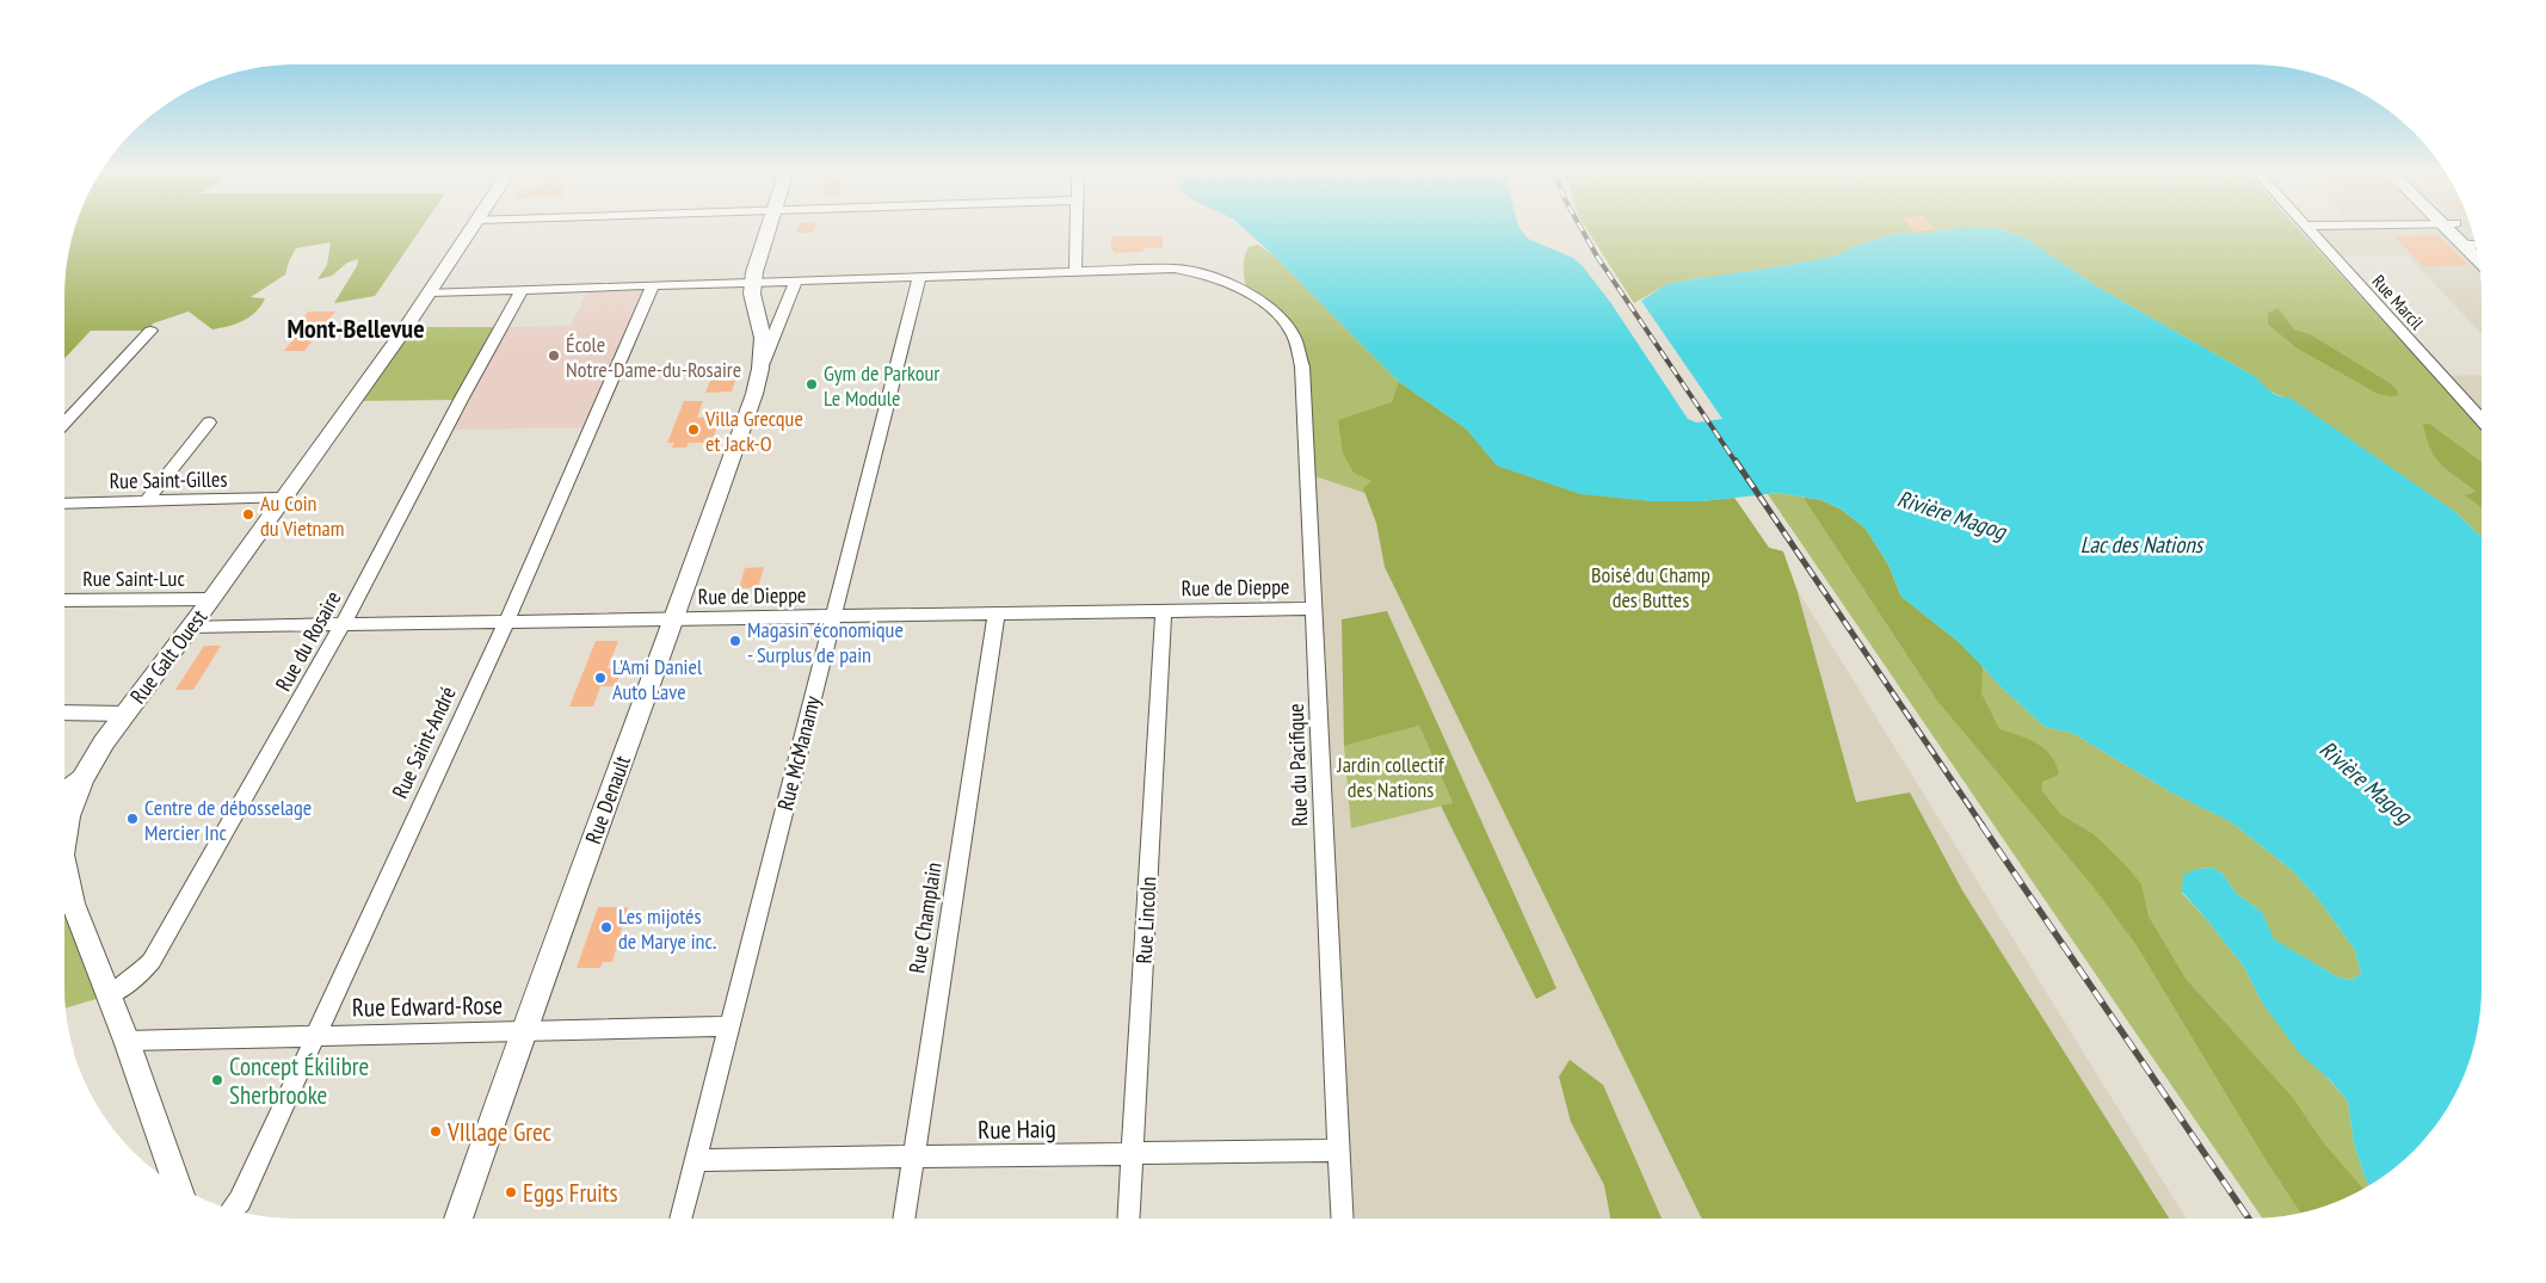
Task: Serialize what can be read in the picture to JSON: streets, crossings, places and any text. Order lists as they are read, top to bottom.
{
  "streets": {
    "main road": ["Rue Galt Ouest", "Rue Denault"],
    "street": [
      "Rue Marcil",
      "Rue Saint-Gilles",
      "Rue Saint-Luc",
      "Rue de Dieppe",
      "Rue du Rosaire",
      "Rue Saint-André",
      "Rue McManamy",
      "Rue du Pacifique",
      "Rue Champlain",
      "Rue Lincoln",
      "Rue Edward-Rose",
      "Rue Haig"
    ]
  },
  "crossings": [
    ["Rue Saint-Gilles", "Rue Galt Ouest"],
    ["Rue Saint-Luc", "Rue Galt Ouest"],
    ["Rue de Dieppe", "Rue du Rosaire"],
    ["Rue de Dieppe", "Rue Galt Ouest"],
    ["Rue de Dieppe", "Rue Saint-André"],
    ["Rue de Dieppe", "Rue McManamy"],
    ["Rue de Dieppe", "Rue du Pacifique"],
    ["Rue de Dieppe", "Rue Denault"],
    ["Rue de Dieppe", "Rue Champlain"],
    ["Rue de Dieppe", "Rue Lincoln"],
    ["Rue du Rosaire", "Rue Galt Ouest"],
    ["Rue Galt Ouest", "Rue Edward-Rose"],
    ["Rue Saint-André", "Rue Edward-Rose"],
    ["Rue McManamy", "Rue Edward-Rose"],
    ["Rue McManamy", "Rue Haig"],
    ["Rue du Pacifique", "Rue Haig"],
    ["Rue Denault", "Rue Edward-Rose"],
    ["Rue Champlain", "Rue Haig"],
    ["Rue Lincoln", "Rue Haig"]
  ],
  "districts": ["Mont-Bellevue"],
  "water": ["Rivière Magog", "Lac des Nations"],
  "parks": ["Boisé du Champ des Buttes", "Jardin collectif des Nations"],
  "places": [
    "École Notre-Dame-du-Rosaire",
    "Gym de Parkour Le Module",
    "Villa Grecque et Jack-O",
    "Au Coin du Vietnam",
    "Magasin économique - Surplus de pain",
    "L'Ami Daniel Auto Lave",
    "Centre de débosselage Mercier Inc",
    "Les mijotés de Marye inc.",
    "Concept Ékilibre Sherbrooke",
    "VIllage Grec",
    "Eggs Fruits"
  ]
}
